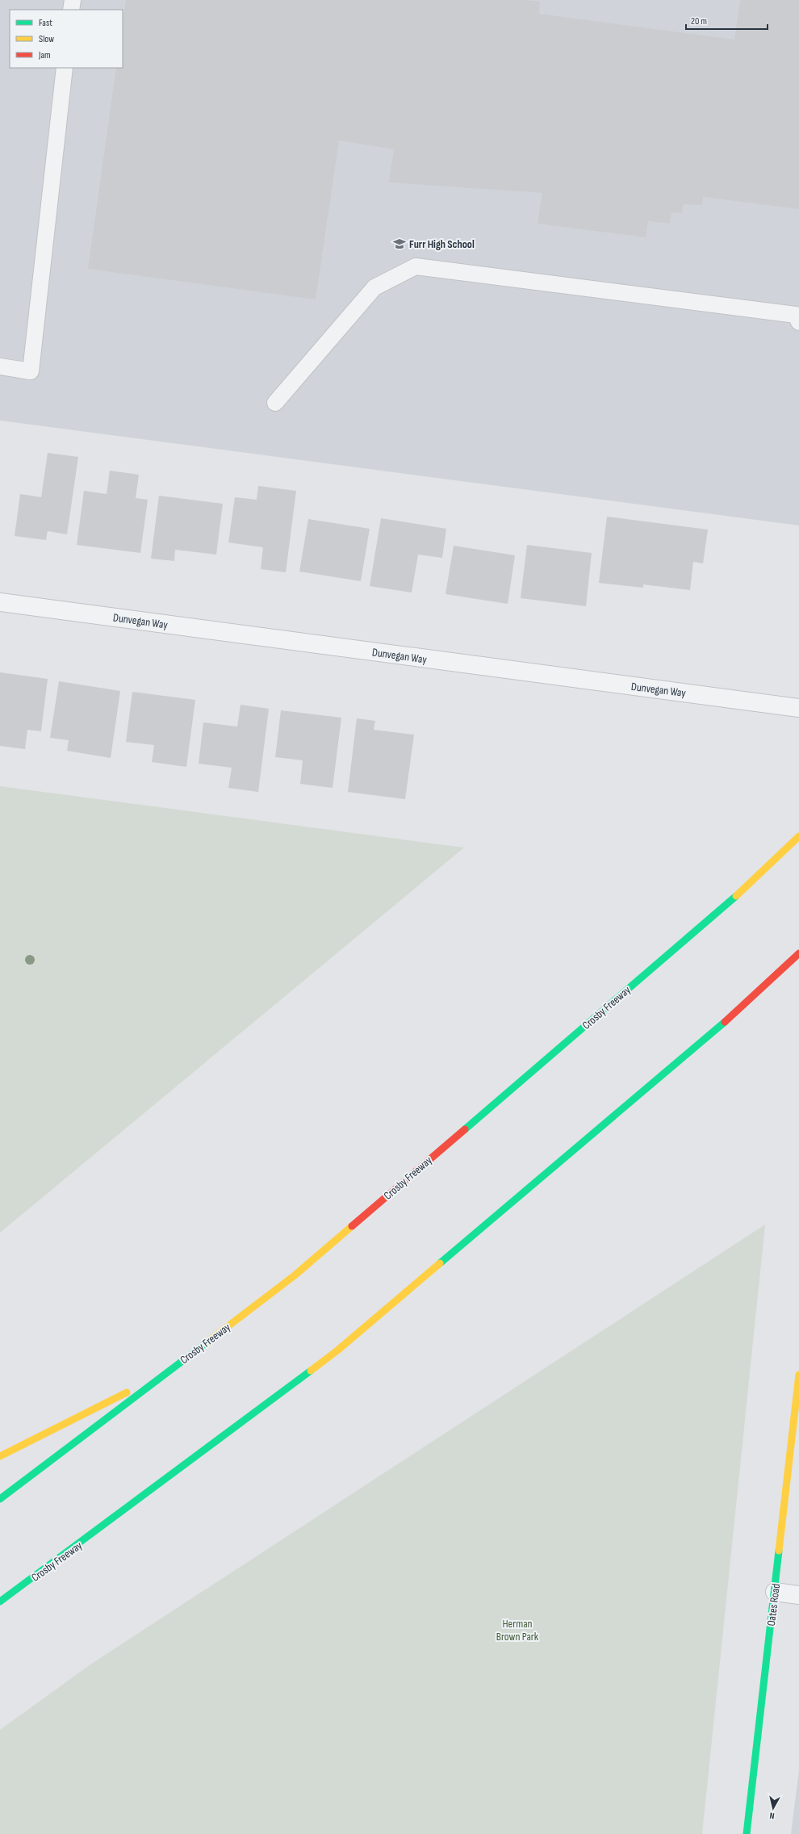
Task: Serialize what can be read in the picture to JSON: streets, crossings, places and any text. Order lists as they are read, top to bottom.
{
  "streets": {
    "main road": ["Crosby Freeway", "Oates Road"],
    "street": ["Dunvegan Way"]
  },
  "parks": ["Herman Brown Park"],
  "places": {
    "school or university": ["Furr High School"]
  },
  "legend": ["Fast", "Slow", "Jam"],
  "scale_bar": "20 m",
  "north": "bottom"
}
